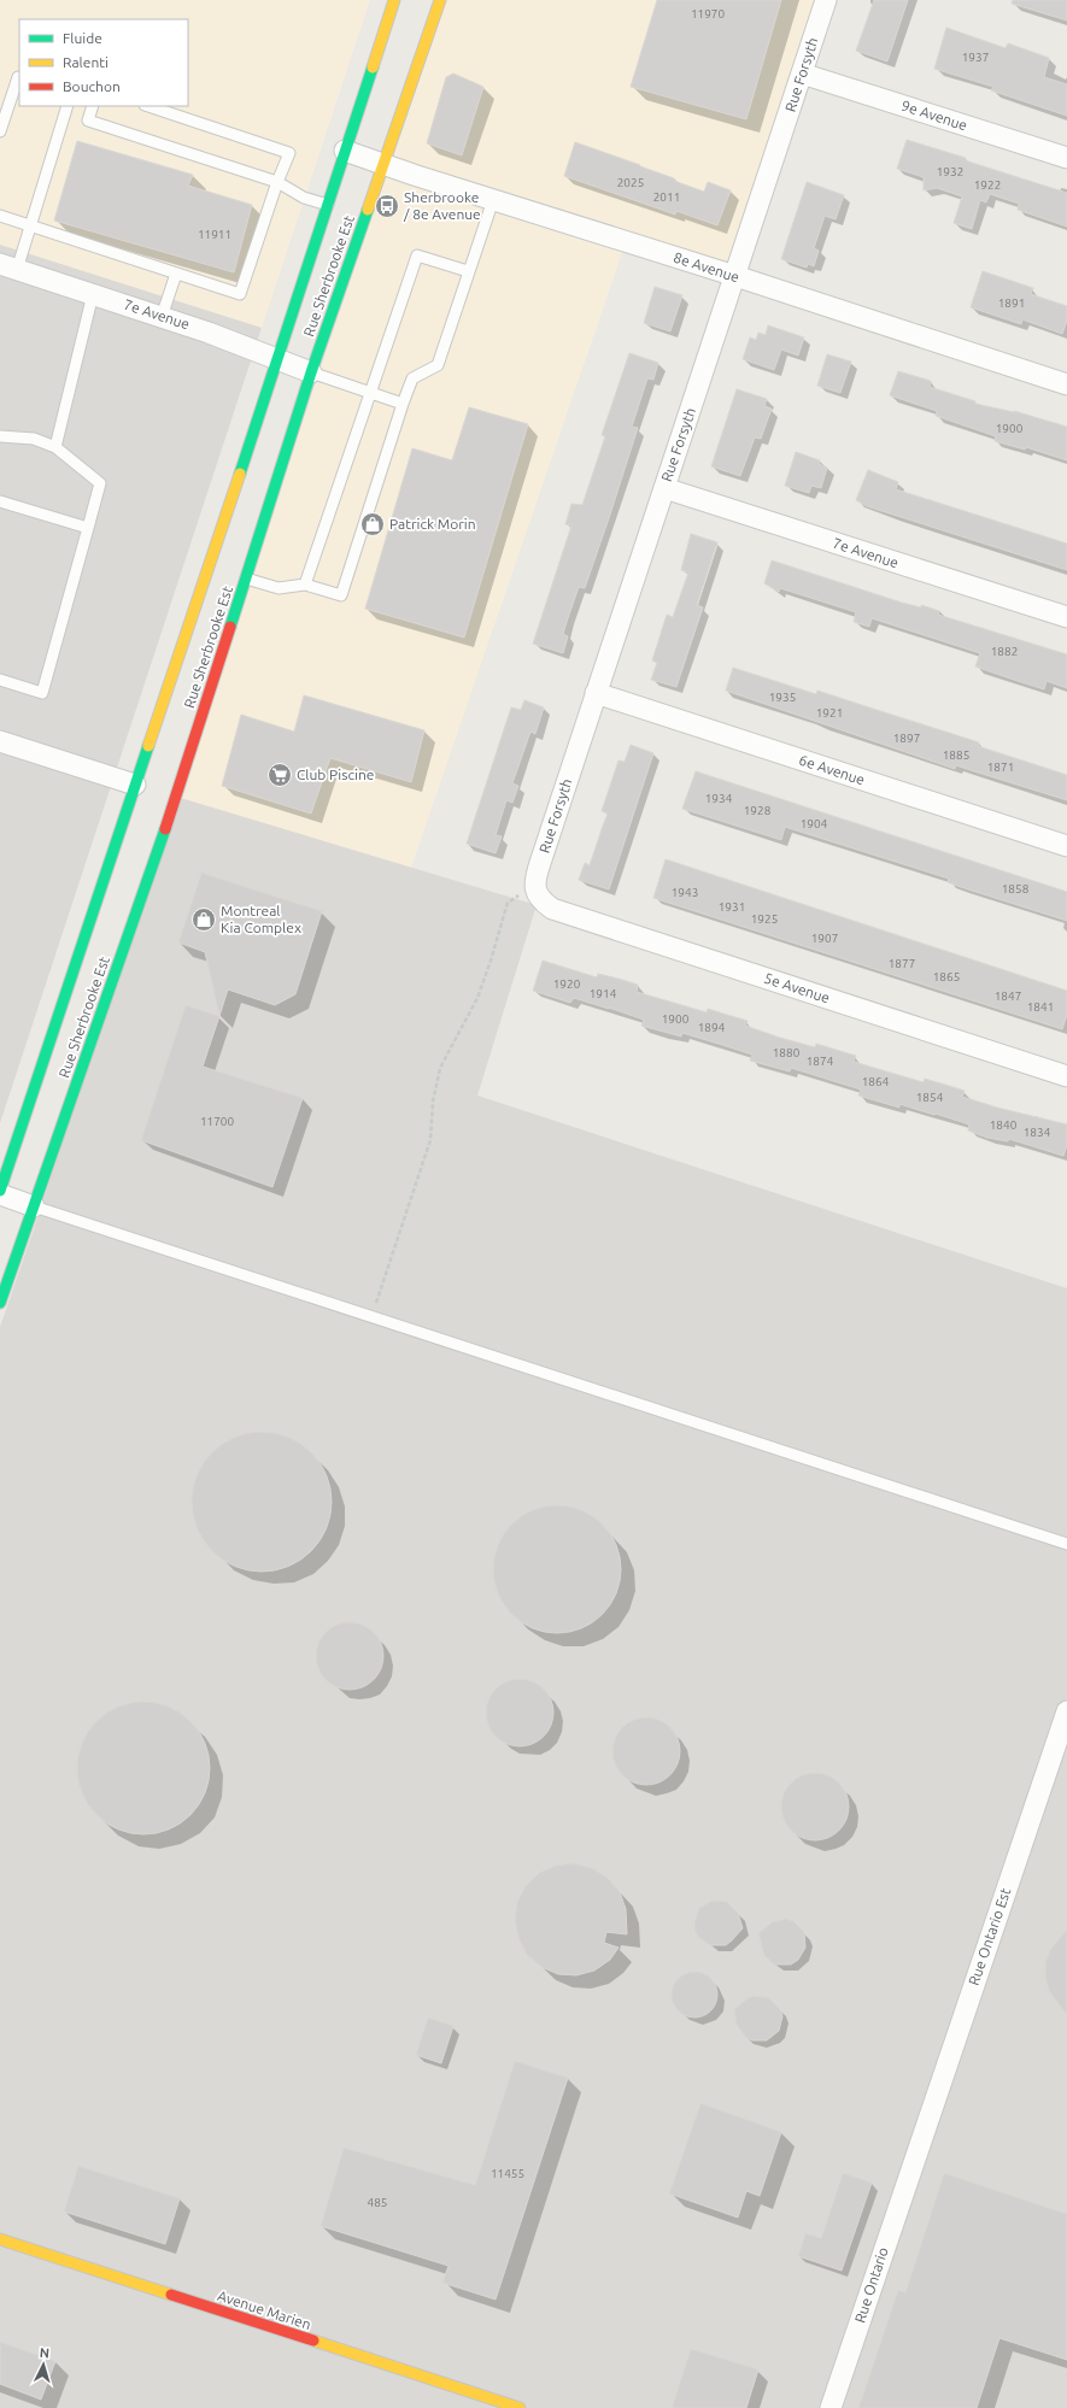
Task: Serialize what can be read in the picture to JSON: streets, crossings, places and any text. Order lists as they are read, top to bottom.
{
  "streets": {
    "main road": ["Rue Sherbrooke Est", "Avenue Marien"],
    "street": [
      "Rue Forsyth",
      "9e Avenue",
      "8e Avenue",
      "7e Avenue",
      "6e Avenue",
      "5e Avenue",
      "Rue Ontario Est",
      "Rue Ontario"
    ]
  },
  "crossings": [
    ["Rue Forsyth", "9e Avenue"],
    ["Rue Forsyth", "8e Avenue"],
    ["Rue Forsyth", "7e Avenue"],
    ["Rue Forsyth", "6e Avenue"],
    ["Rue Forsyth", "5e Avenue"],
    ["8e Avenue", "Rue Sherbrooke Est"],
    ["Rue Sherbrooke Est", "7e Avenue"],
    ["Rue Ontario Est", "Rue Ontario"]
  ],
  "places": {
    "bus stop": ["Sherbrooke / 8e Avenue"],
    "shop": ["Patrick Morin", "Montreal Kia Complex"],
    "supermarket": ["Club Piscine"]
  },
  "house_numbers": [
    "11970",
    "1937",
    "1932",
    "2025",
    "1922",
    "2011",
    "11911",
    "1891",
    "1900",
    "1882",
    "1935",
    "1921",
    "1897",
    "1885",
    "1871",
    "1934",
    "1928",
    "1904",
    "1858",
    "1943",
    "1931",
    "1925",
    "1907",
    "1877",
    "1865",
    "1920",
    "1914",
    "1847",
    "1841",
    "1900",
    "1894",
    "1880",
    "1874",
    "1864",
    "1854",
    "11700",
    "1840",
    "1834",
    "11455",
    "485"
  ],
  "legend": ["Fluide", "Ralenti", "Bouchon"],
  "north": "top"
}
